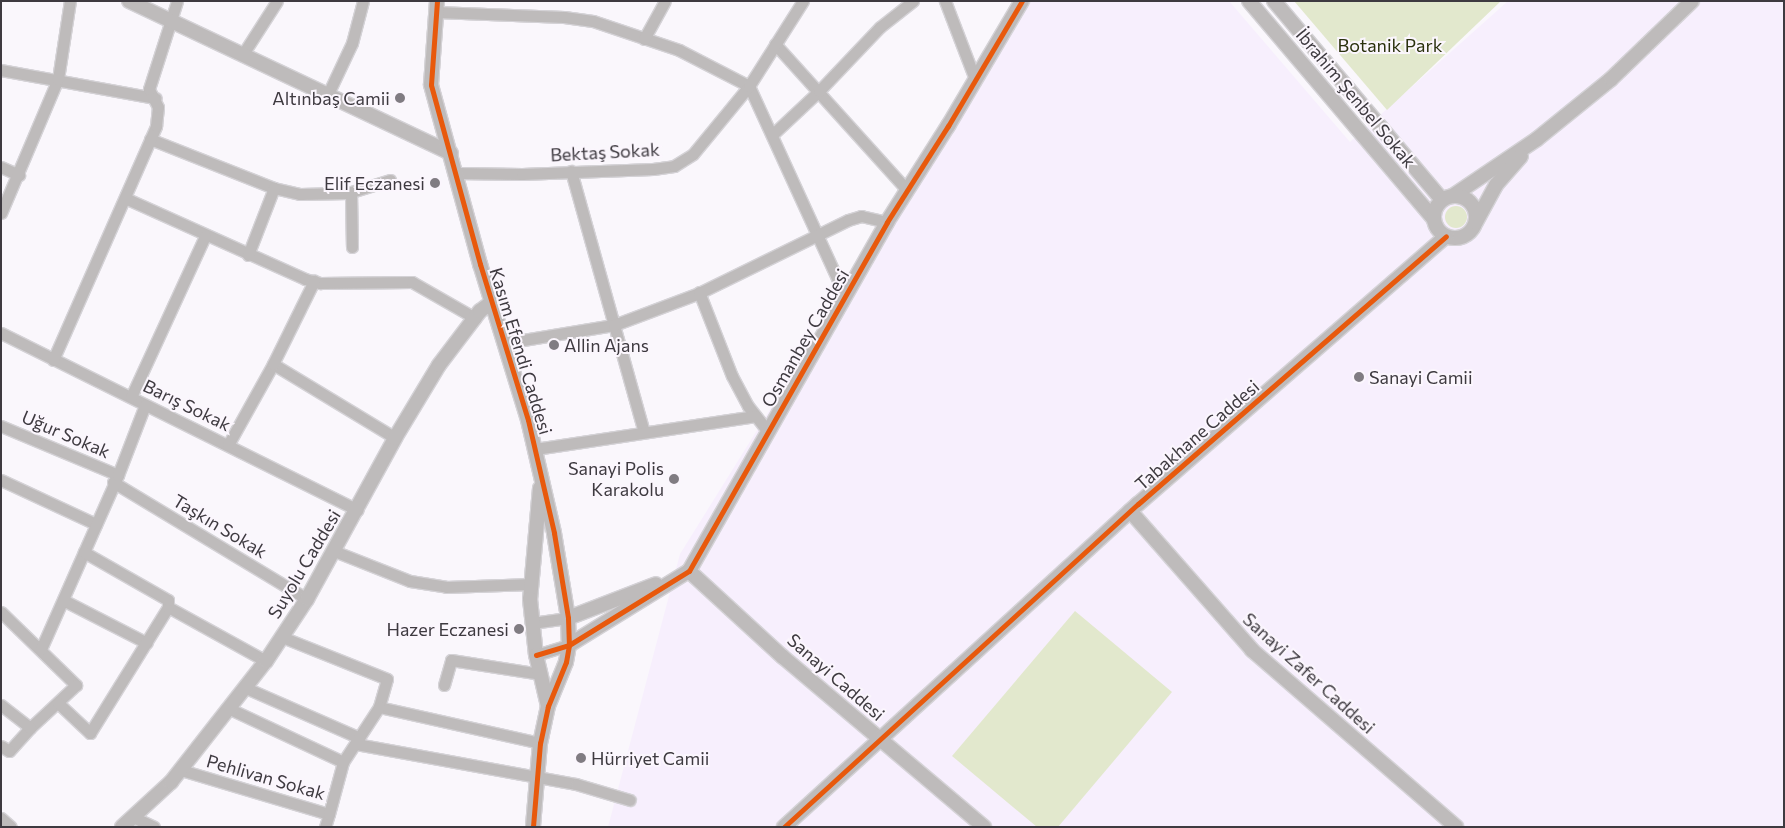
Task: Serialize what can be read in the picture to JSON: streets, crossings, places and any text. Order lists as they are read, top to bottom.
{
  "streets": {
    "street": [
      "İbrahim Şenbel Sokak",
      "Bektaş Sokak",
      "Osmanbey Caddesi",
      "Kasım Efendi Caddesi",
      "Barış Sokak",
      "Uğur Sokak",
      "Tabakhane Caddesi",
      "Taşkın Sokak",
      "Suyolu Caddesi",
      "Sanayi Zafer Caddesi",
      "Sanayi Caddesi",
      "Pehlivan Sokak"
    ]
  },
  "crossings": [
    ["İbrahim Şenbel Sokak", "Tabakhane Caddesi"],
    ["Bektaş Sokak", "Kasım Efendi Caddesi"],
    ["Osmanbey Caddesi", "Kasım Efendi Caddesi"],
    ["Osmanbey Caddesi", "Sanayi Caddesi"],
    ["Kasım Efendi Caddesi", "Suyolu Caddesi"],
    ["Barış Sokak", "Suyolu Caddesi"],
    ["Uğur Sokak", "Taşkın Sokak"],
    ["Tabakhane Caddesi", "Sanayi Zafer Caddesi"],
    ["Tabakhane Caddesi", "Sanayi Caddesi"],
    ["Taşkın Sokak", "Suyolu Caddesi"],
    ["Suyolu Caddesi", "Pehlivan Sokak"]
  ],
  "parks": ["Botanik Park"],
  "places": [
    "Altınbaş Camii",
    "Elif Eczanesi",
    "Allin Ajans",
    "Sanayi Camii",
    "Sanayi Polis Karakolu",
    "Hazer Eczanesi",
    "Hürriyet Camii"
  ]
}
